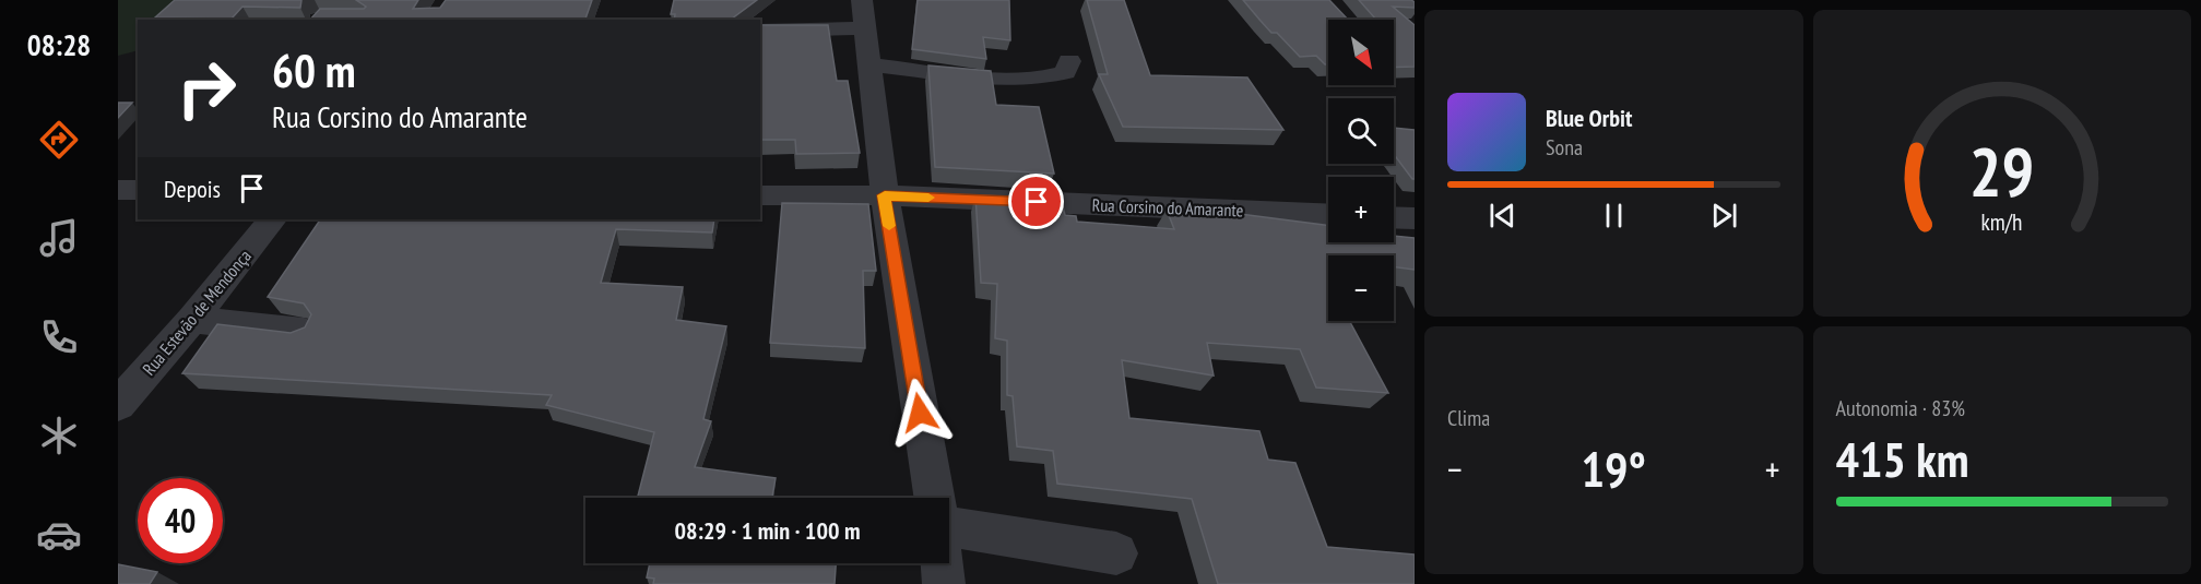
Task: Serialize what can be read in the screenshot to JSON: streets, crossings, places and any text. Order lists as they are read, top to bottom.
{
  "streets": {
    "street": ["Rua Corsino do Amarante", "Rua Estevão de Mendonça"]
  },
  "north": "bottom right",
  "page": {
    "tabs": "08:28",
    "map_buttons": ["+", "−"],
    "turn": ["60 m", "Rua Corsino do Amarante"],
    "song": ["Blue Orbit", "Sona"],
    "then": "Depois",
    "tile": [
      "Clima",
      ["Autonomia · 83%", "415 km"]
    ],
    "heat": ["−", "19°", "+"],
    "limit": "40",
    "trip": "08:29 · 1 min · 100 m",
    "gauge": ["29", "km/h"]
  }
}
